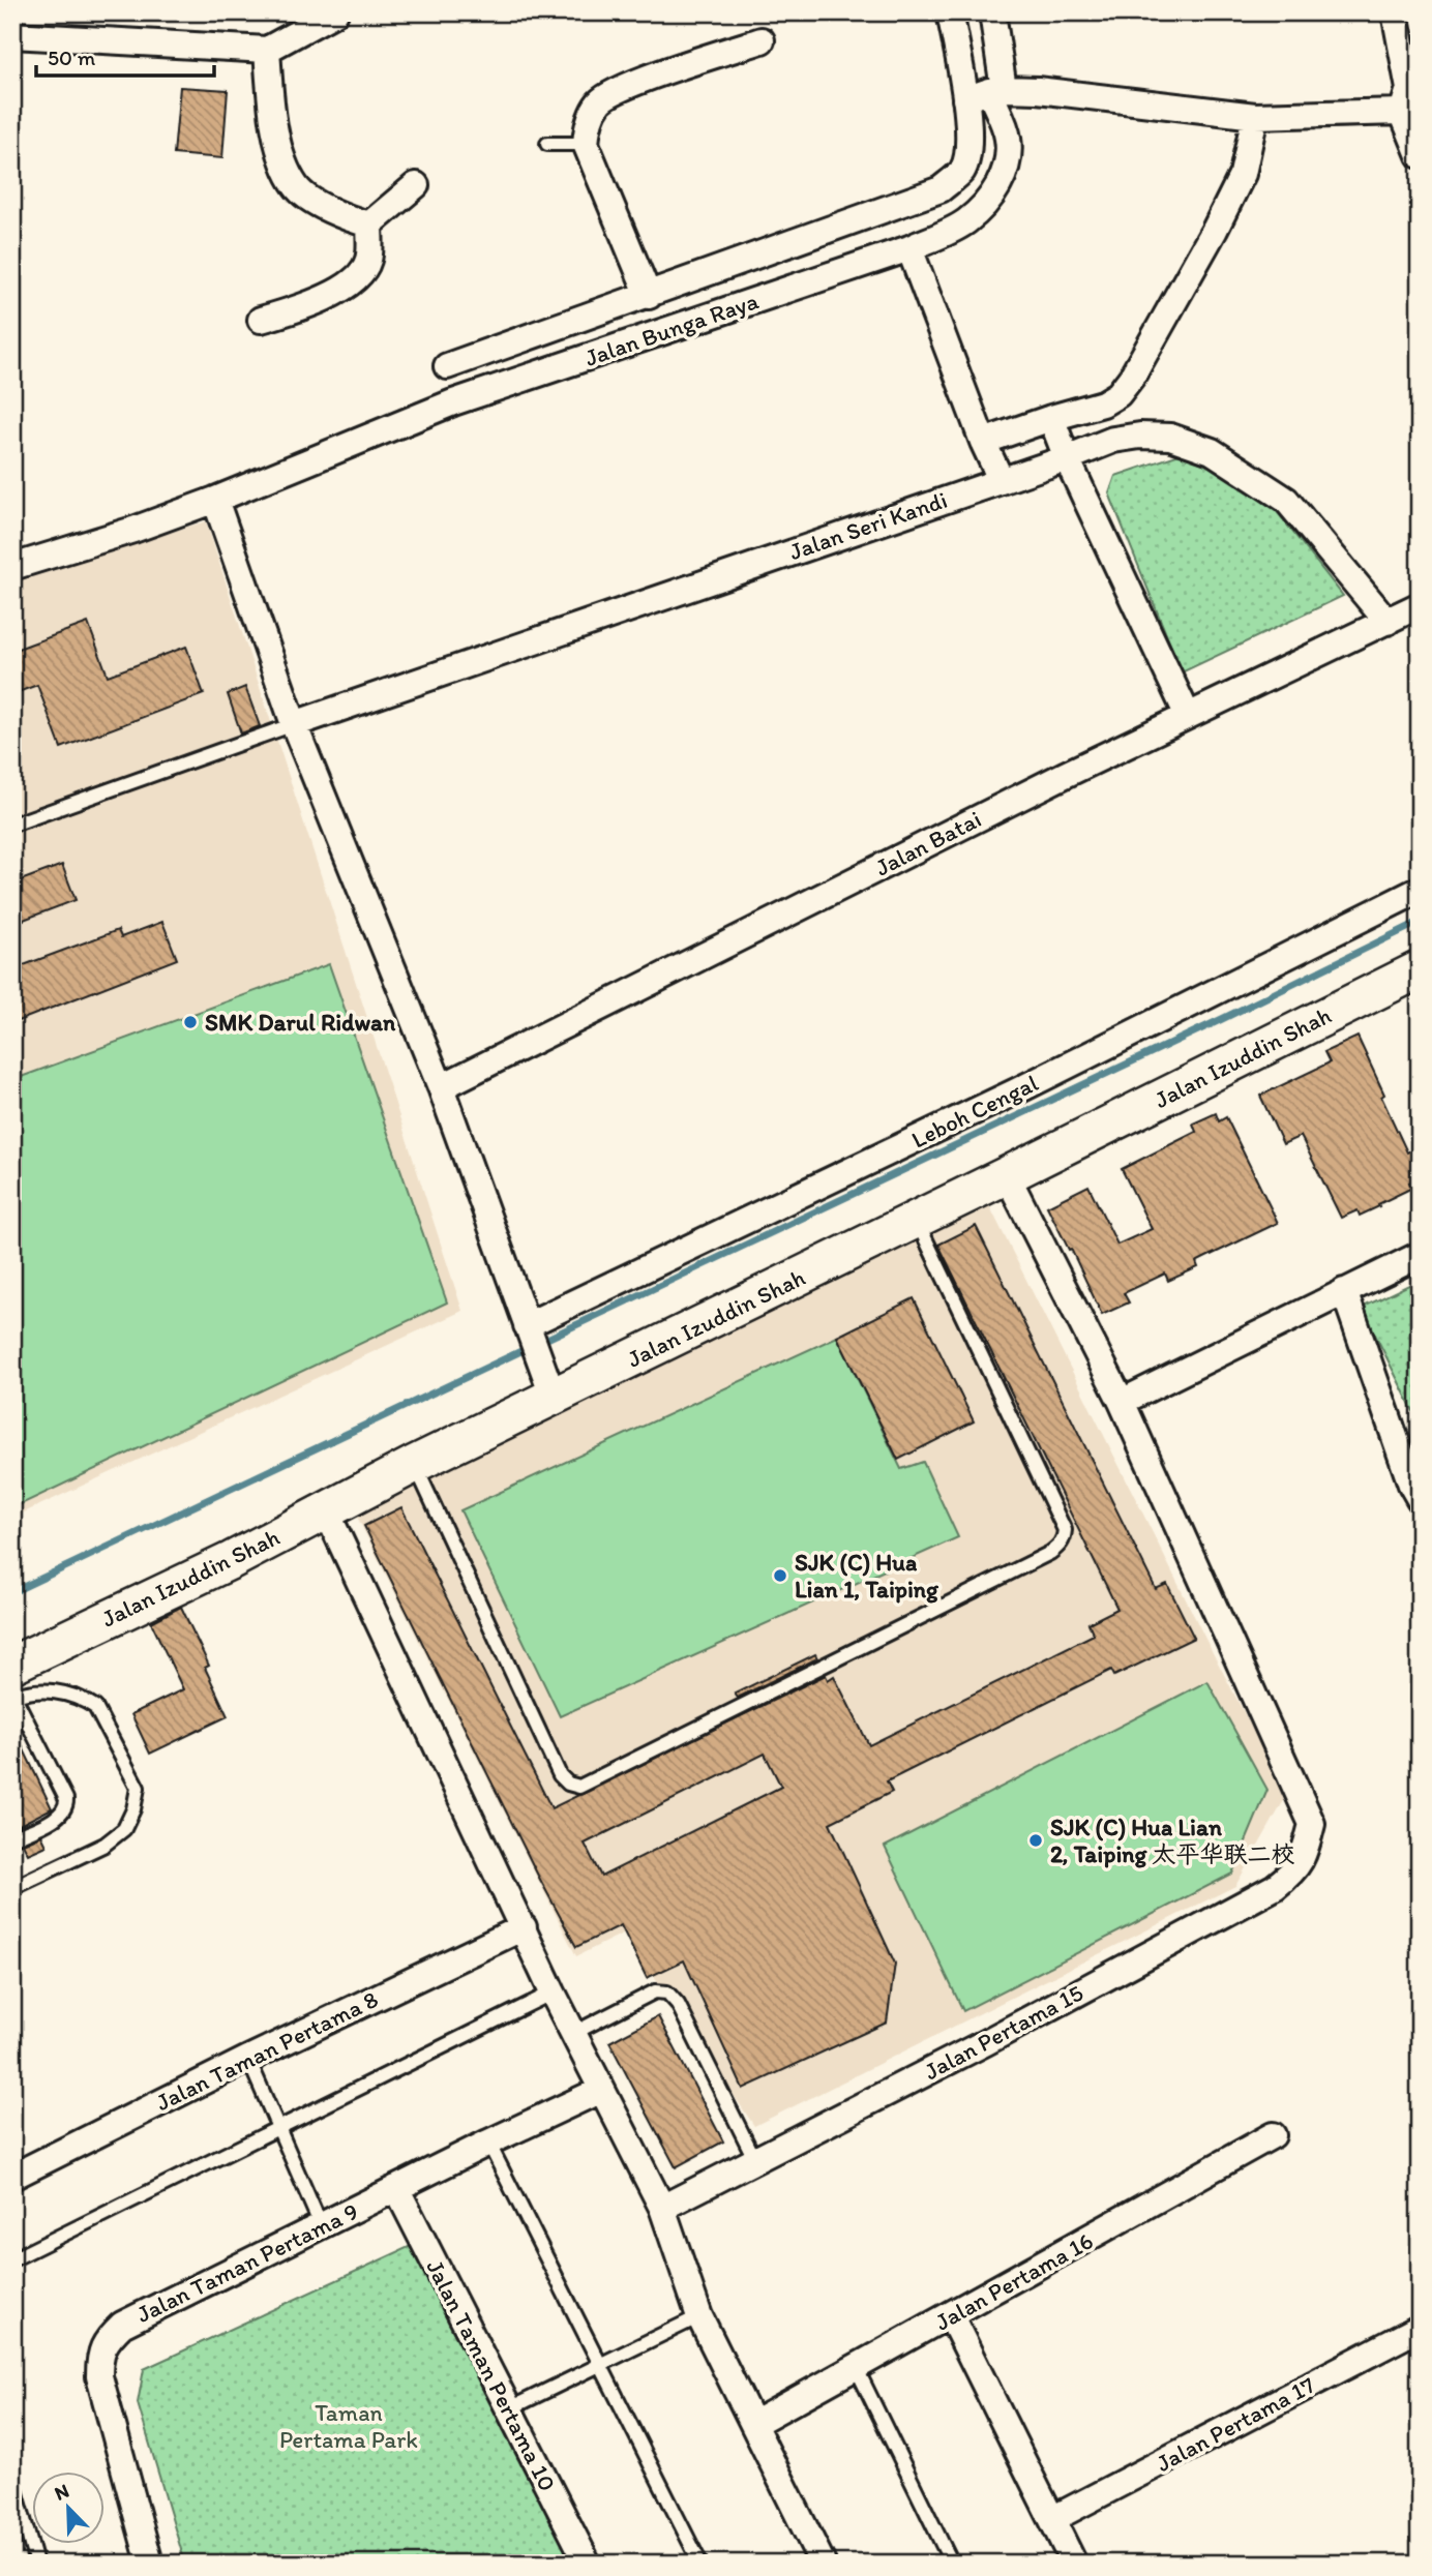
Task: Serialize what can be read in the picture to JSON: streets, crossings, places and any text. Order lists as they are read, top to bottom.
{
  "streets": {
    "main road": ["Jalan Izuddin Shah"],
    "street": [
      "Jalan Bunga Raya",
      "Jalan Seri Kandi",
      "Jalan Batai",
      "Leboh Cengal",
      "Jalan Pertama 15",
      "Jalan Taman Pertama 8",
      "Jalan Taman Pertama 9",
      "Jalan Pertama 16",
      "Jalan Taman Pertama 10",
      "Jalan Pertama 17"
    ]
  },
  "crossings": [
    ["Jalan Seri Kandi", "Jalan Batai"],
    ["Jalan Taman Pertama 9", "Jalan Taman Pertama 10"]
  ],
  "parks": ["Taman Pertama Park"],
  "places": ["SMK Darul Ridwan", "SJK (C) Hua Lian 1, Taiping", "SJK (C) Hua Lian 2, Taiping 太平华联二校"],
  "scale_bar": "50 m",
  "north": "top left"
}
